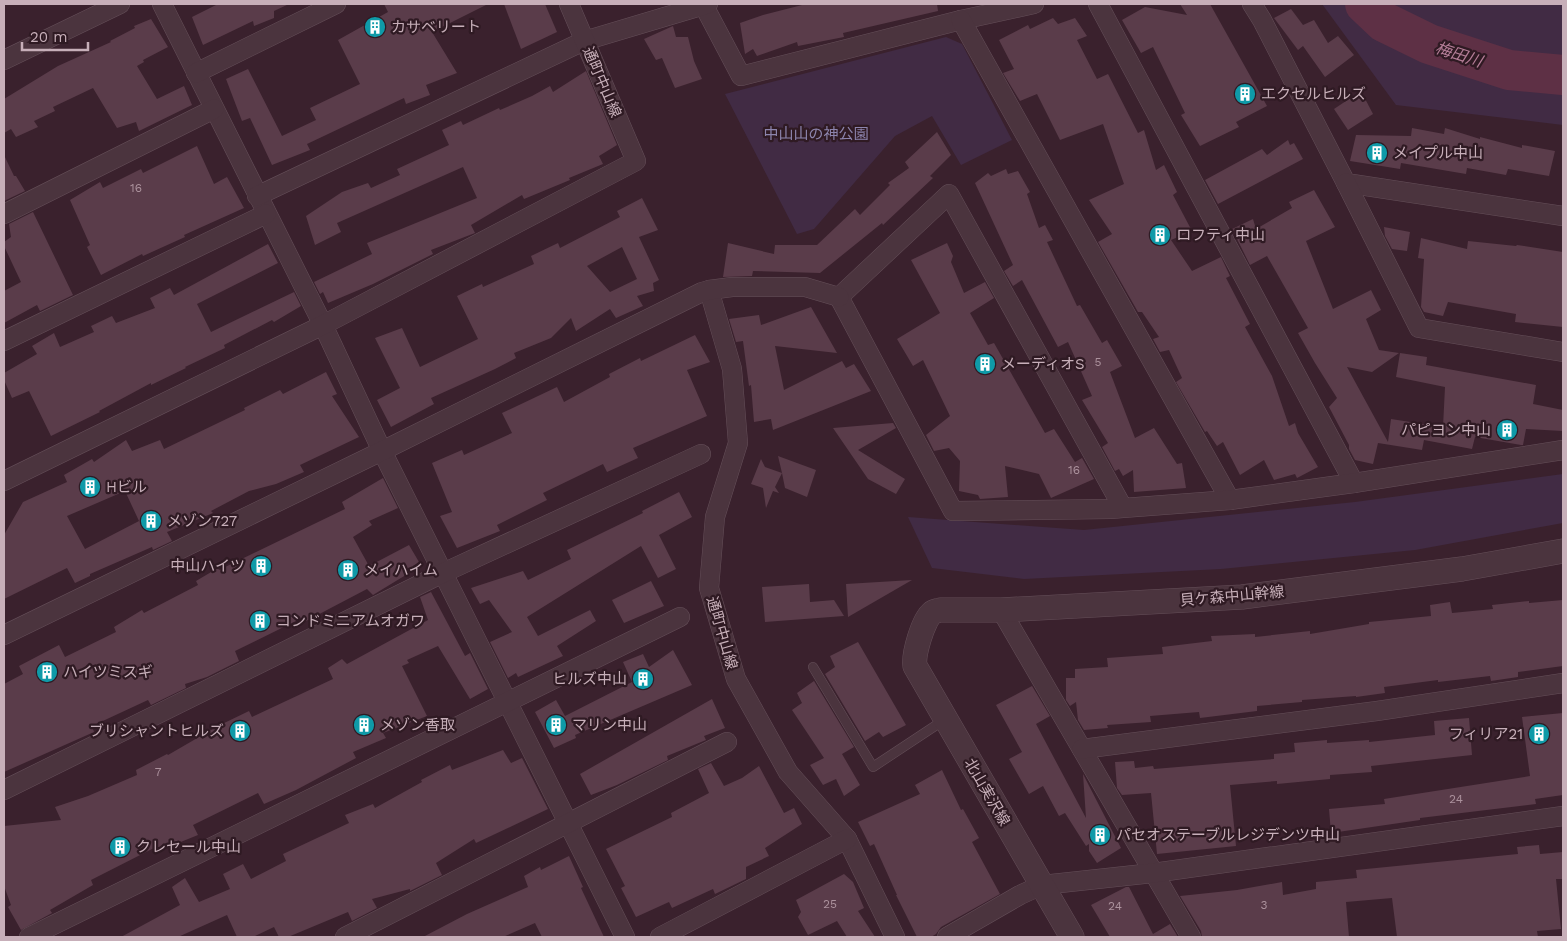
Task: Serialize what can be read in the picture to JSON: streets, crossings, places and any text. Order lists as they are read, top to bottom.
{
  "streets": {
    "street": ["通町中山線", "貝ケ森中山幹線", "北山実沢線"]
  },
  "crossings": [
    ["貝ケ森中山幹線", "北山実沢線"]
  ],
  "water": ["梅田川"],
  "parks": ["中山山の神公園"],
  "places": {
    "building": [
      "カサベリート",
      "エクセルヒルズ",
      "メイプル中山",
      "ロフティ中山",
      "メーディオS",
      "パピヨン中山",
      "Hビル",
      "メゾン727",
      "中山ハイツ",
      "メイハイム",
      "コンドミニアムオガワ",
      "ハイツミスギ",
      "ヒルズ中山",
      "メゾン香取",
      "マリン中山",
      "ブリシャントヒルズ",
      "フィリア21",
      "パセオステーブルレジデンツ中山",
      "クレセール中山"
    ]
  },
  "house_numbers": [
    "16",
    "5",
    "16",
    "7",
    "24",
    "25",
    "3",
    "24"
  ],
  "scale_bar": "20 m"
}
